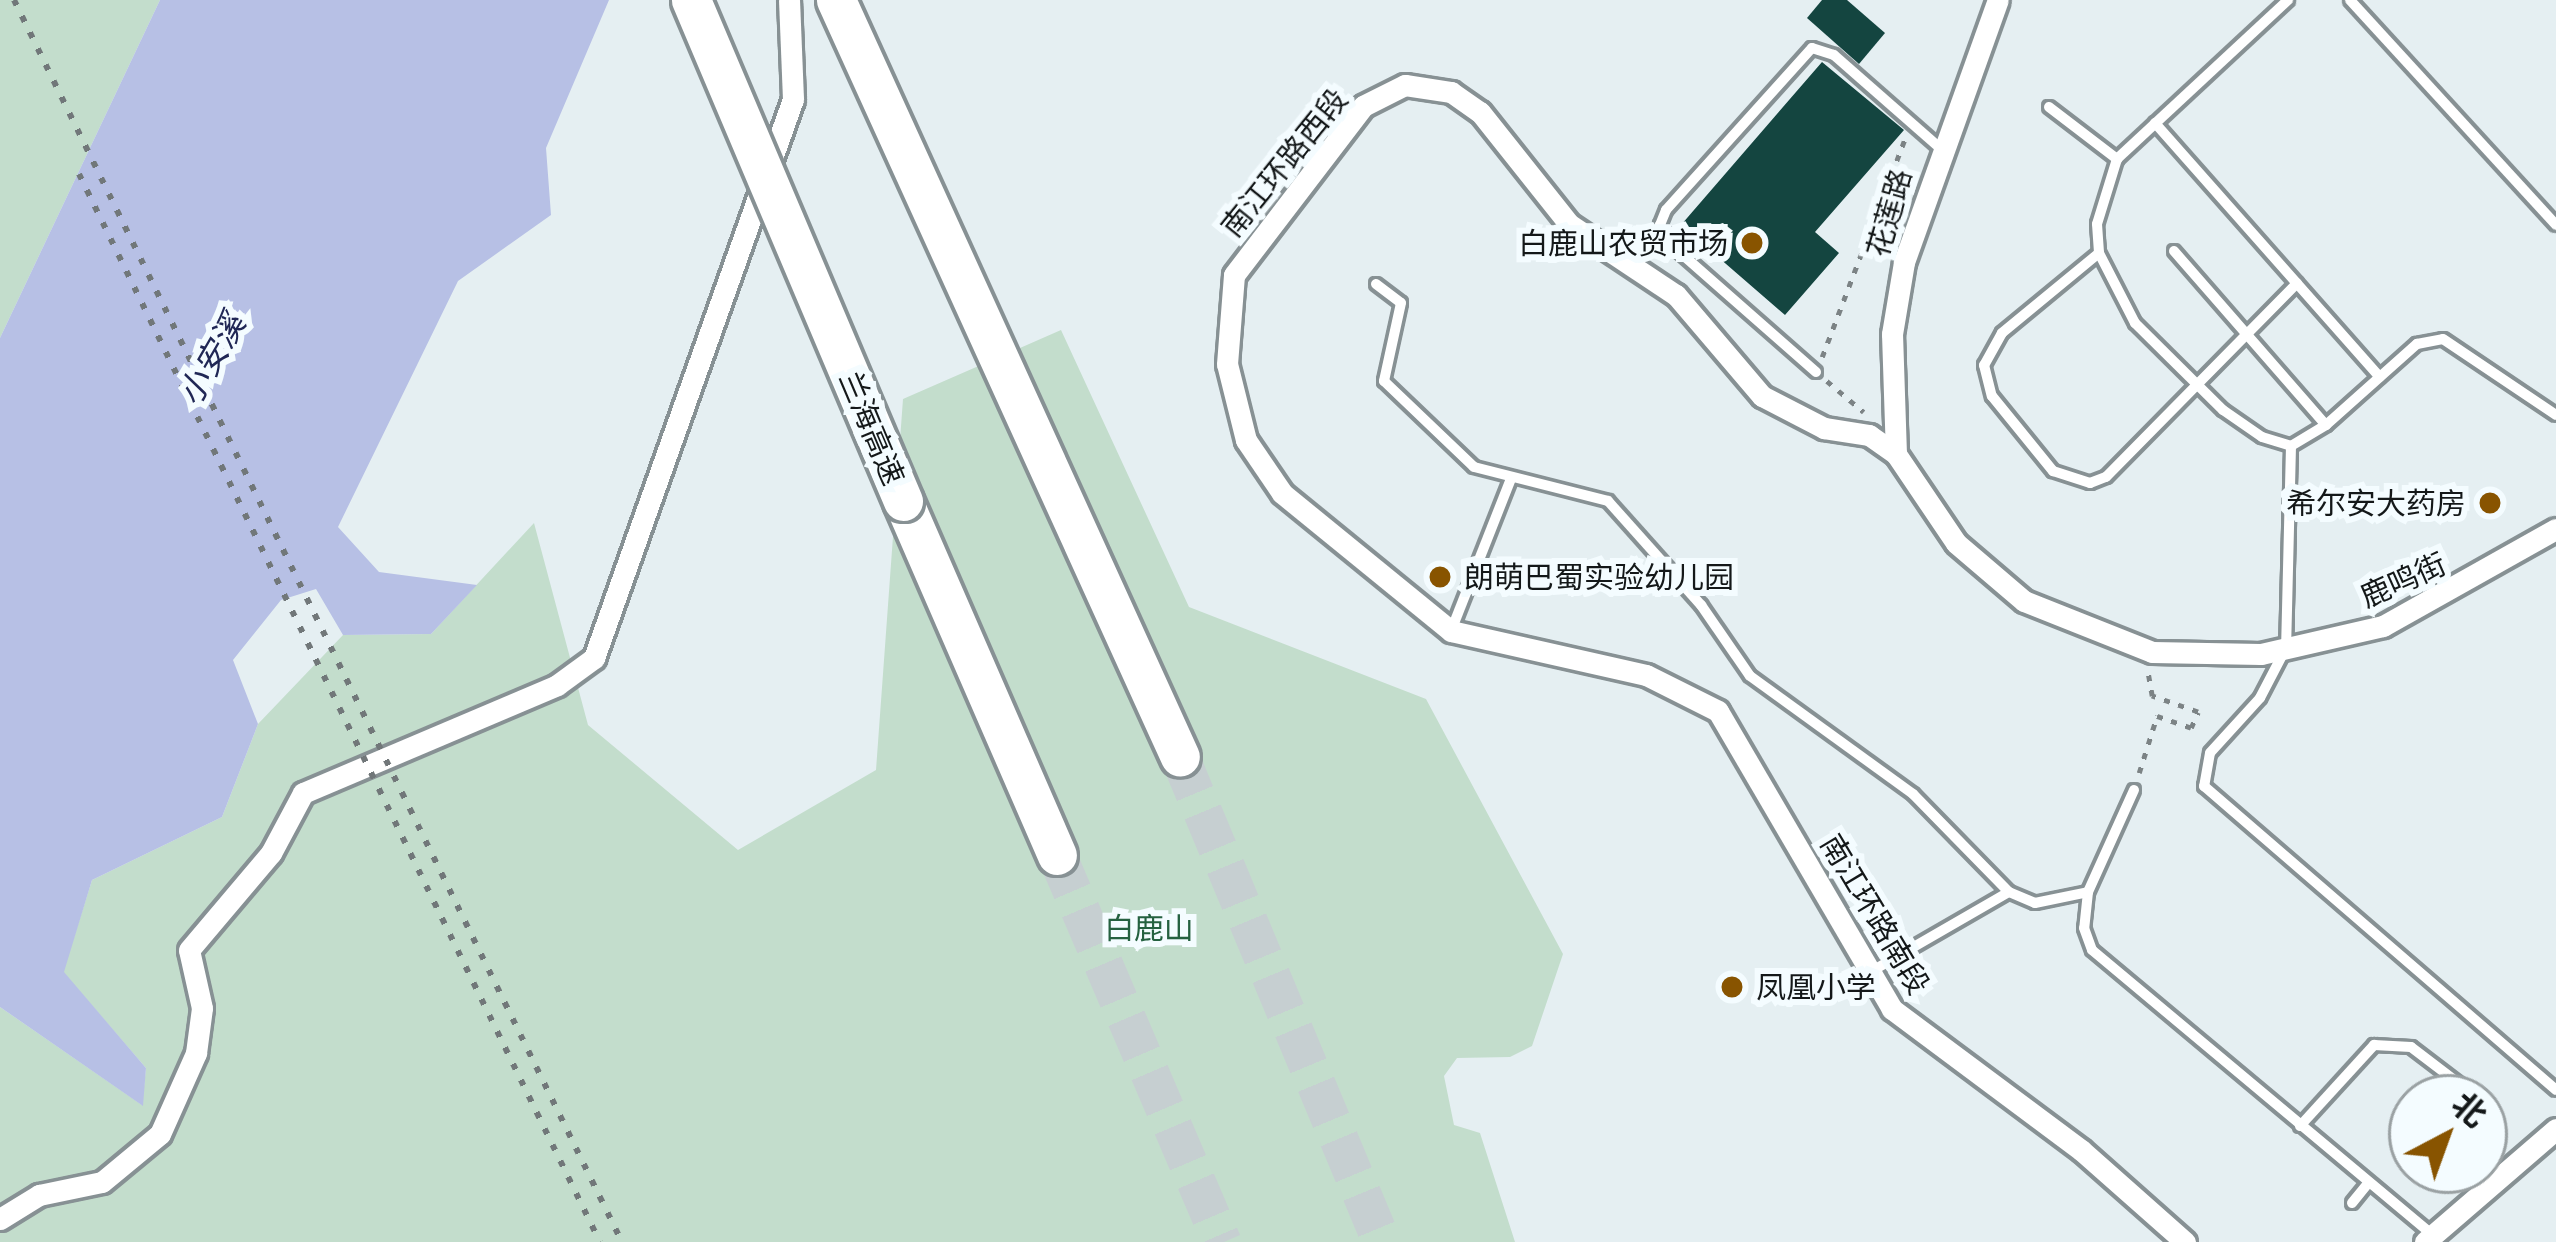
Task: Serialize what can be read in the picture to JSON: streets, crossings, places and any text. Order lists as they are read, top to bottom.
{
  "streets": {
    "highway": ["兰海高速"],
    "street": [
      "南江环路西段",
      "花莲路",
      "鹿鸣街",
      "南江环路南段"
    ]
  },
  "crossings": [
    ["南江环路西段", "花莲路"],
    ["南江环路西段", "南江环路南段"]
  ],
  "water": ["小安溪"],
  "parks": ["白鹿山"],
  "places": [
    "白鹿山农贸市场",
    "希尔安大药房",
    "朗萌巴蜀实验幼儿园",
    "凤凰小学"
  ],
  "north": "top right"
}
